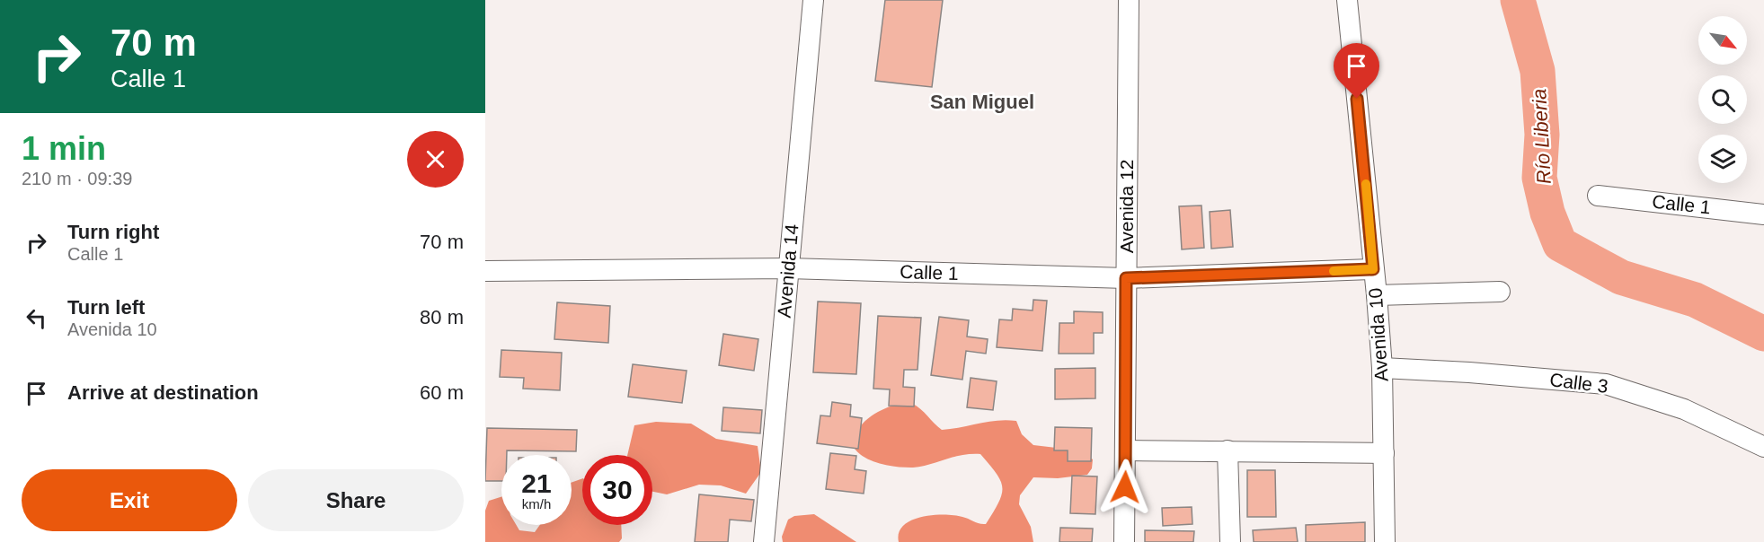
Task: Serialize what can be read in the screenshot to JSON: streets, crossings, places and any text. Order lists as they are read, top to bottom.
{
  "streets": {
    "street": [
      "Calle 1",
      "Avenida 12",
      "Avenida 14",
      "Avenida 10",
      "Calle 3"
    ]
  },
  "crossings": [
    ["Calle 1", "Avenida 12"],
    ["Calle 1", "Avenida 14"],
    ["Calle 1", "Avenida 10"],
    ["Avenida 10", "Calle 3"]
  ],
  "districts": ["San Miguel"],
  "water": ["Río Liberia"],
  "north": "bottom right",
  "page": {
    "turn": ["70 m", "Calle 1"],
    "heading": ["1 min", "210 m · 09:39"],
    "list": [
      {
        "name": "Turn right",
        "note": "Calle 1",
        "value": "70 m"
      },
      {
        "name": "Turn left",
        "note": "Avenida 10",
        "value": "80 m"
      },
      {
        "name": "Arrive at destination",
        "value": "60 m"
      }
    ],
    "speed": "21 km/h",
    "limit": "30",
    "buttons": ["Exit", "Share"]
  }
}
